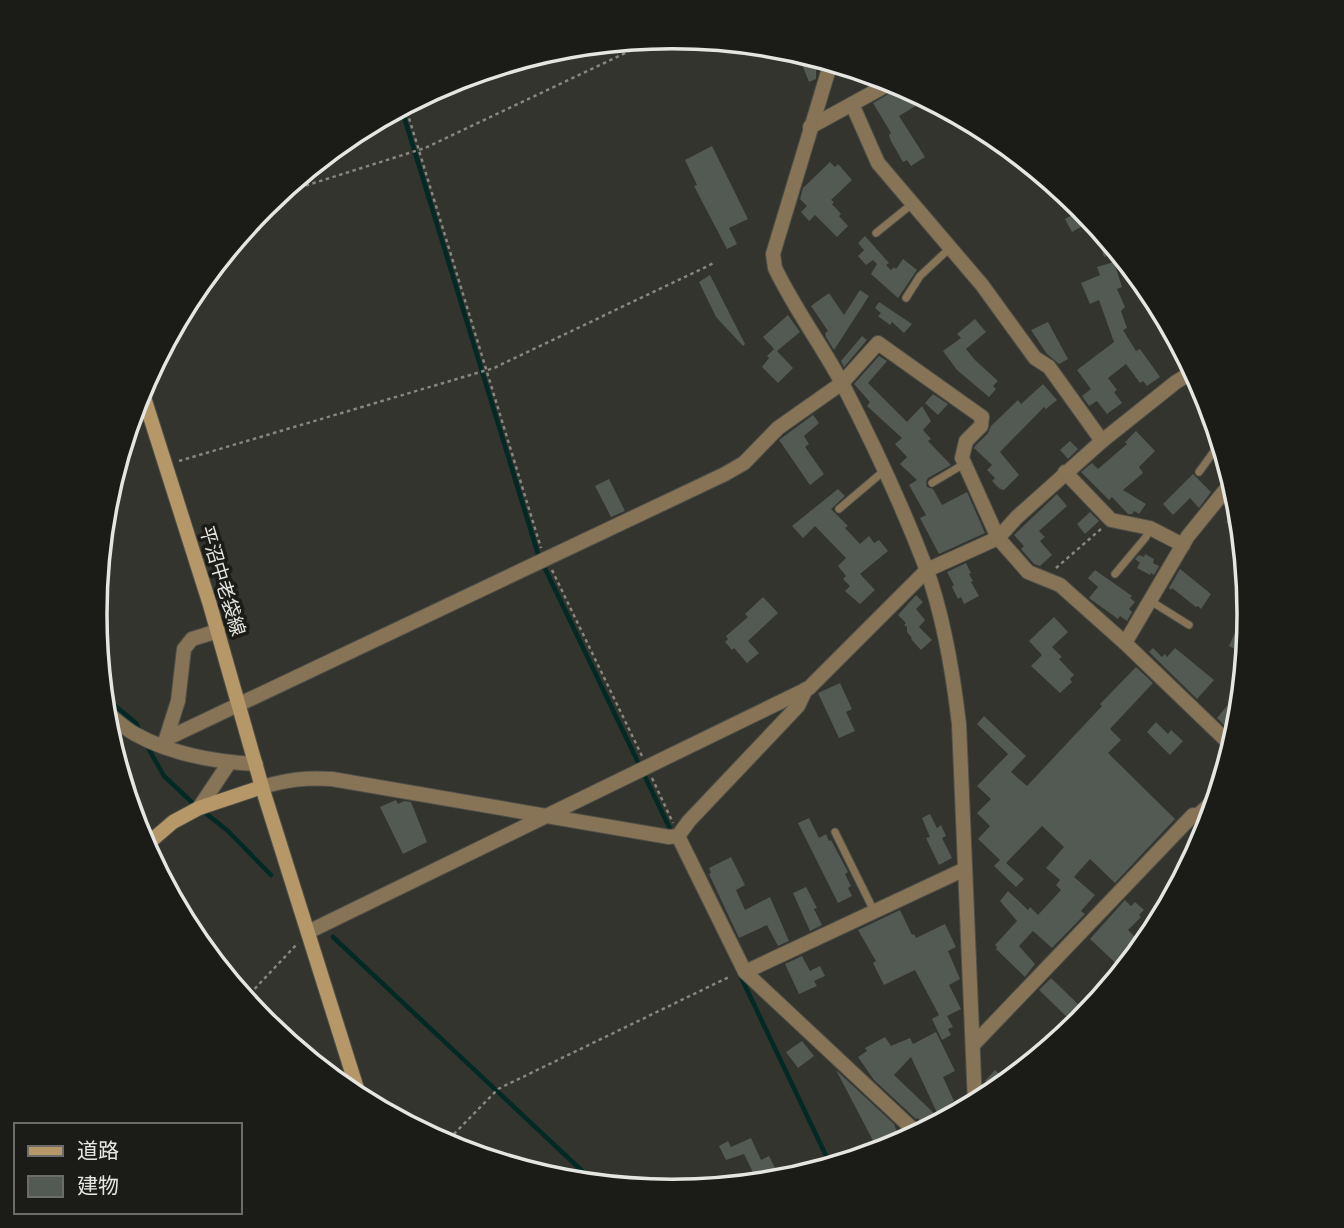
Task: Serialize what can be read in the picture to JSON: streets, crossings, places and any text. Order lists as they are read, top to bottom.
{
  "streets": {
    "main road": ["平沼中老袋線"]
  },
  "legend": ["道路", "建物"]
}
